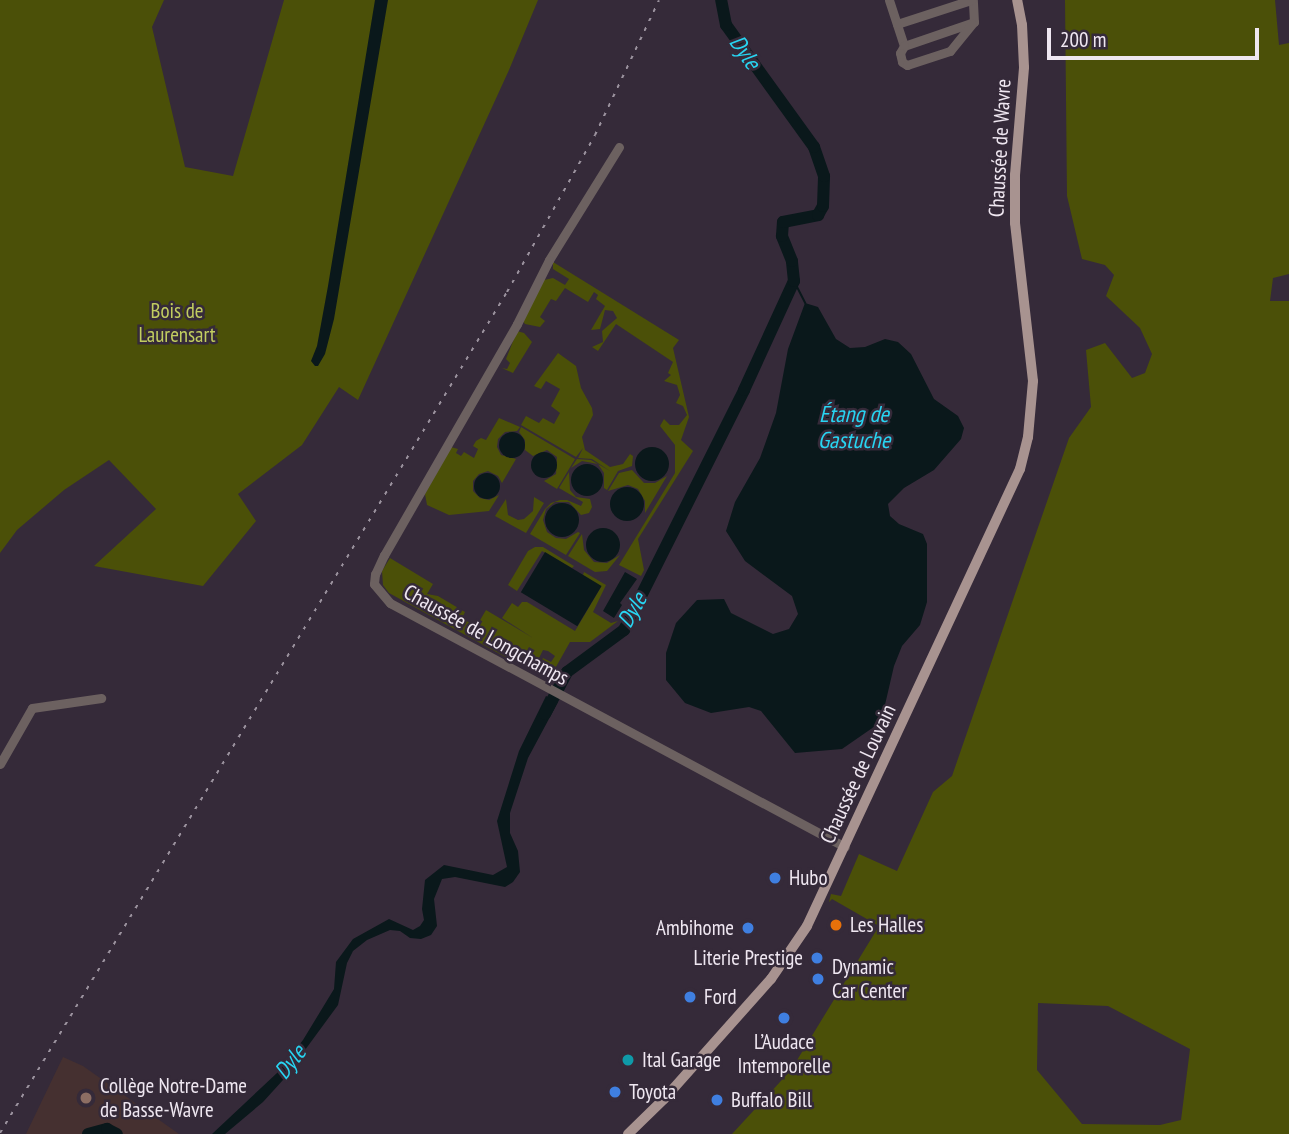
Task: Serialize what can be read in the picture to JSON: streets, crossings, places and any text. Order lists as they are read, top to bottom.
{
  "streets": {
    "main road": ["Chaussée de Wavre", "Chaussée de Louvain"],
    "street": ["Chaussée de Longchamps"]
  },
  "crossings": [
    ["Chaussée de Wavre", "Chaussée de Louvain"],
    ["Chaussée de Longchamps", "Chaussée de Louvain"]
  ],
  "water": ["Dyle", "Étang de Gastuche"],
  "parks": ["Bois de Laurensart"],
  "places": [
    "Hubo",
    "Les Halles",
    "Ambihome",
    "Literie Prestige",
    "Dynamic Car Center",
    "Ford",
    "L’Audace Intemporelle",
    "Ital Garage",
    "Toyota",
    "Collège Notre-Dame de Basse-Wavre",
    "Buffalo Bill"
  ],
  "scale_bar": "200 m"
}
